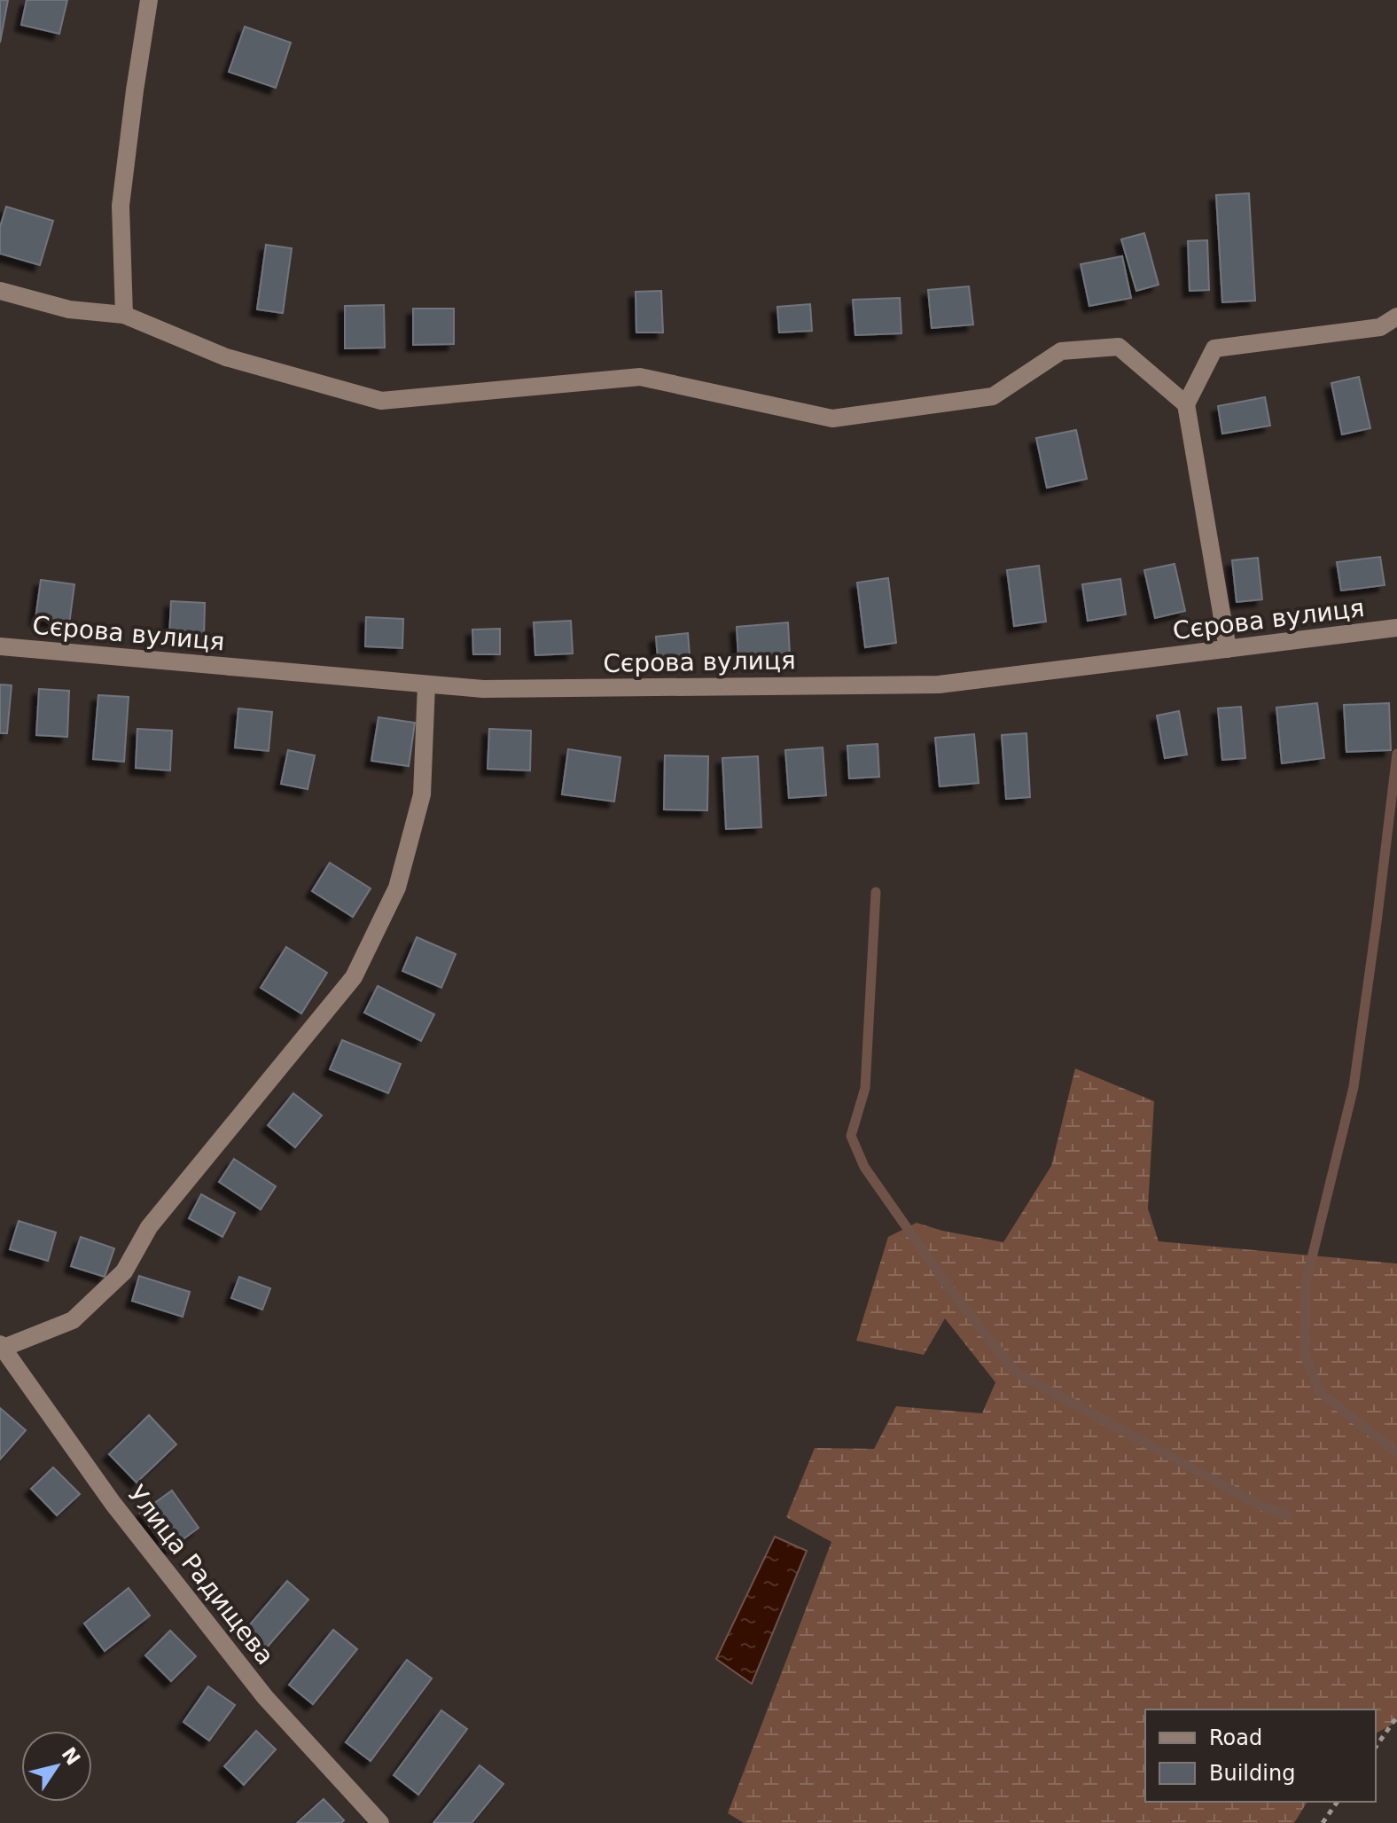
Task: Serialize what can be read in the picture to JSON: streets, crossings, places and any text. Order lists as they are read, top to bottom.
{
  "streets": {
    "street": ["Сєрова вулиця", "Улица Радищева"]
  },
  "legend": ["Road", "Building"],
  "north": "top right"
}
